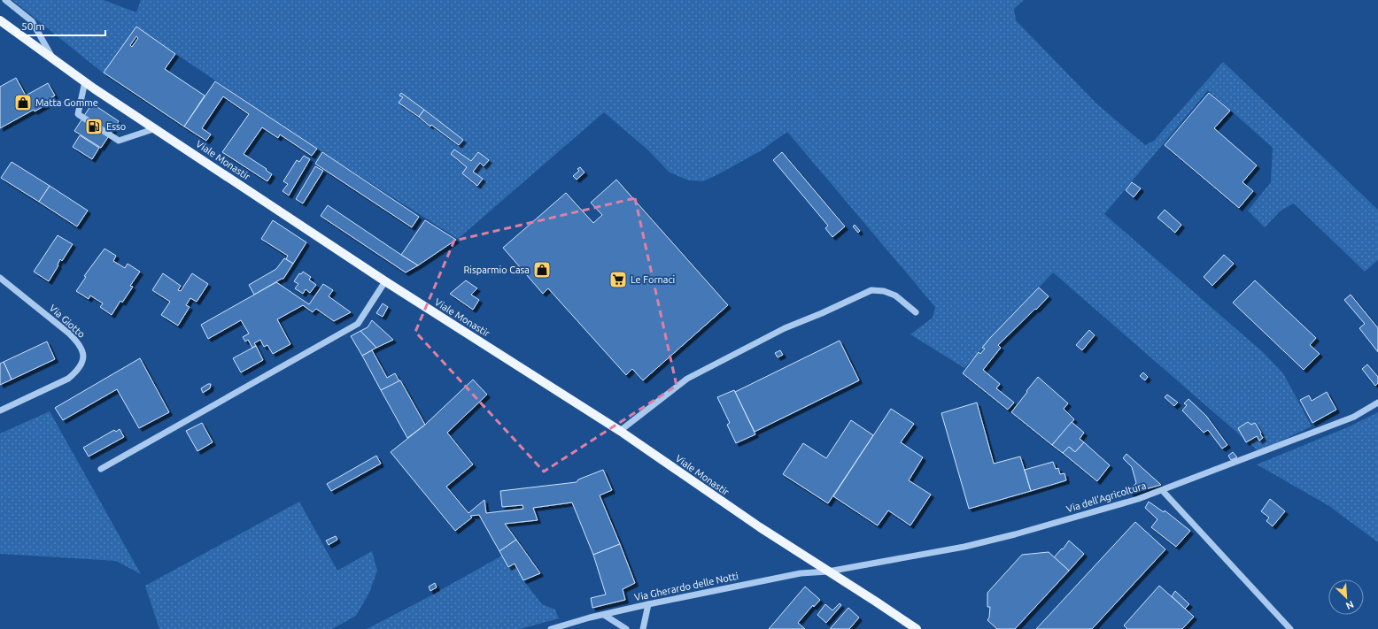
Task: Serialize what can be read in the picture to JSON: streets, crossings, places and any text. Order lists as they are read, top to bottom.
{
  "streets": {
    "main road": ["Viale Monastir"],
    "street": ["Via Giotto", "Via dell'Agricoltura", "Via Gherardo delle Notti"]
  },
  "crossings": [
    ["Viale Monastir", "Via dell'Agricoltura"],
    ["Viale Monastir", "Via Gherardo delle Notti"],
    ["Via dell'Agricoltura", "Via Gherardo delle Notti"]
  ],
  "places": {
    "shop": ["Matta Gomme", "Risparmio Casa"],
    "fuel station": ["Esso"],
    "supermarket": ["Le Fornaci"]
  },
  "scale_bar": "50 m",
  "north": "bottom right"
}
